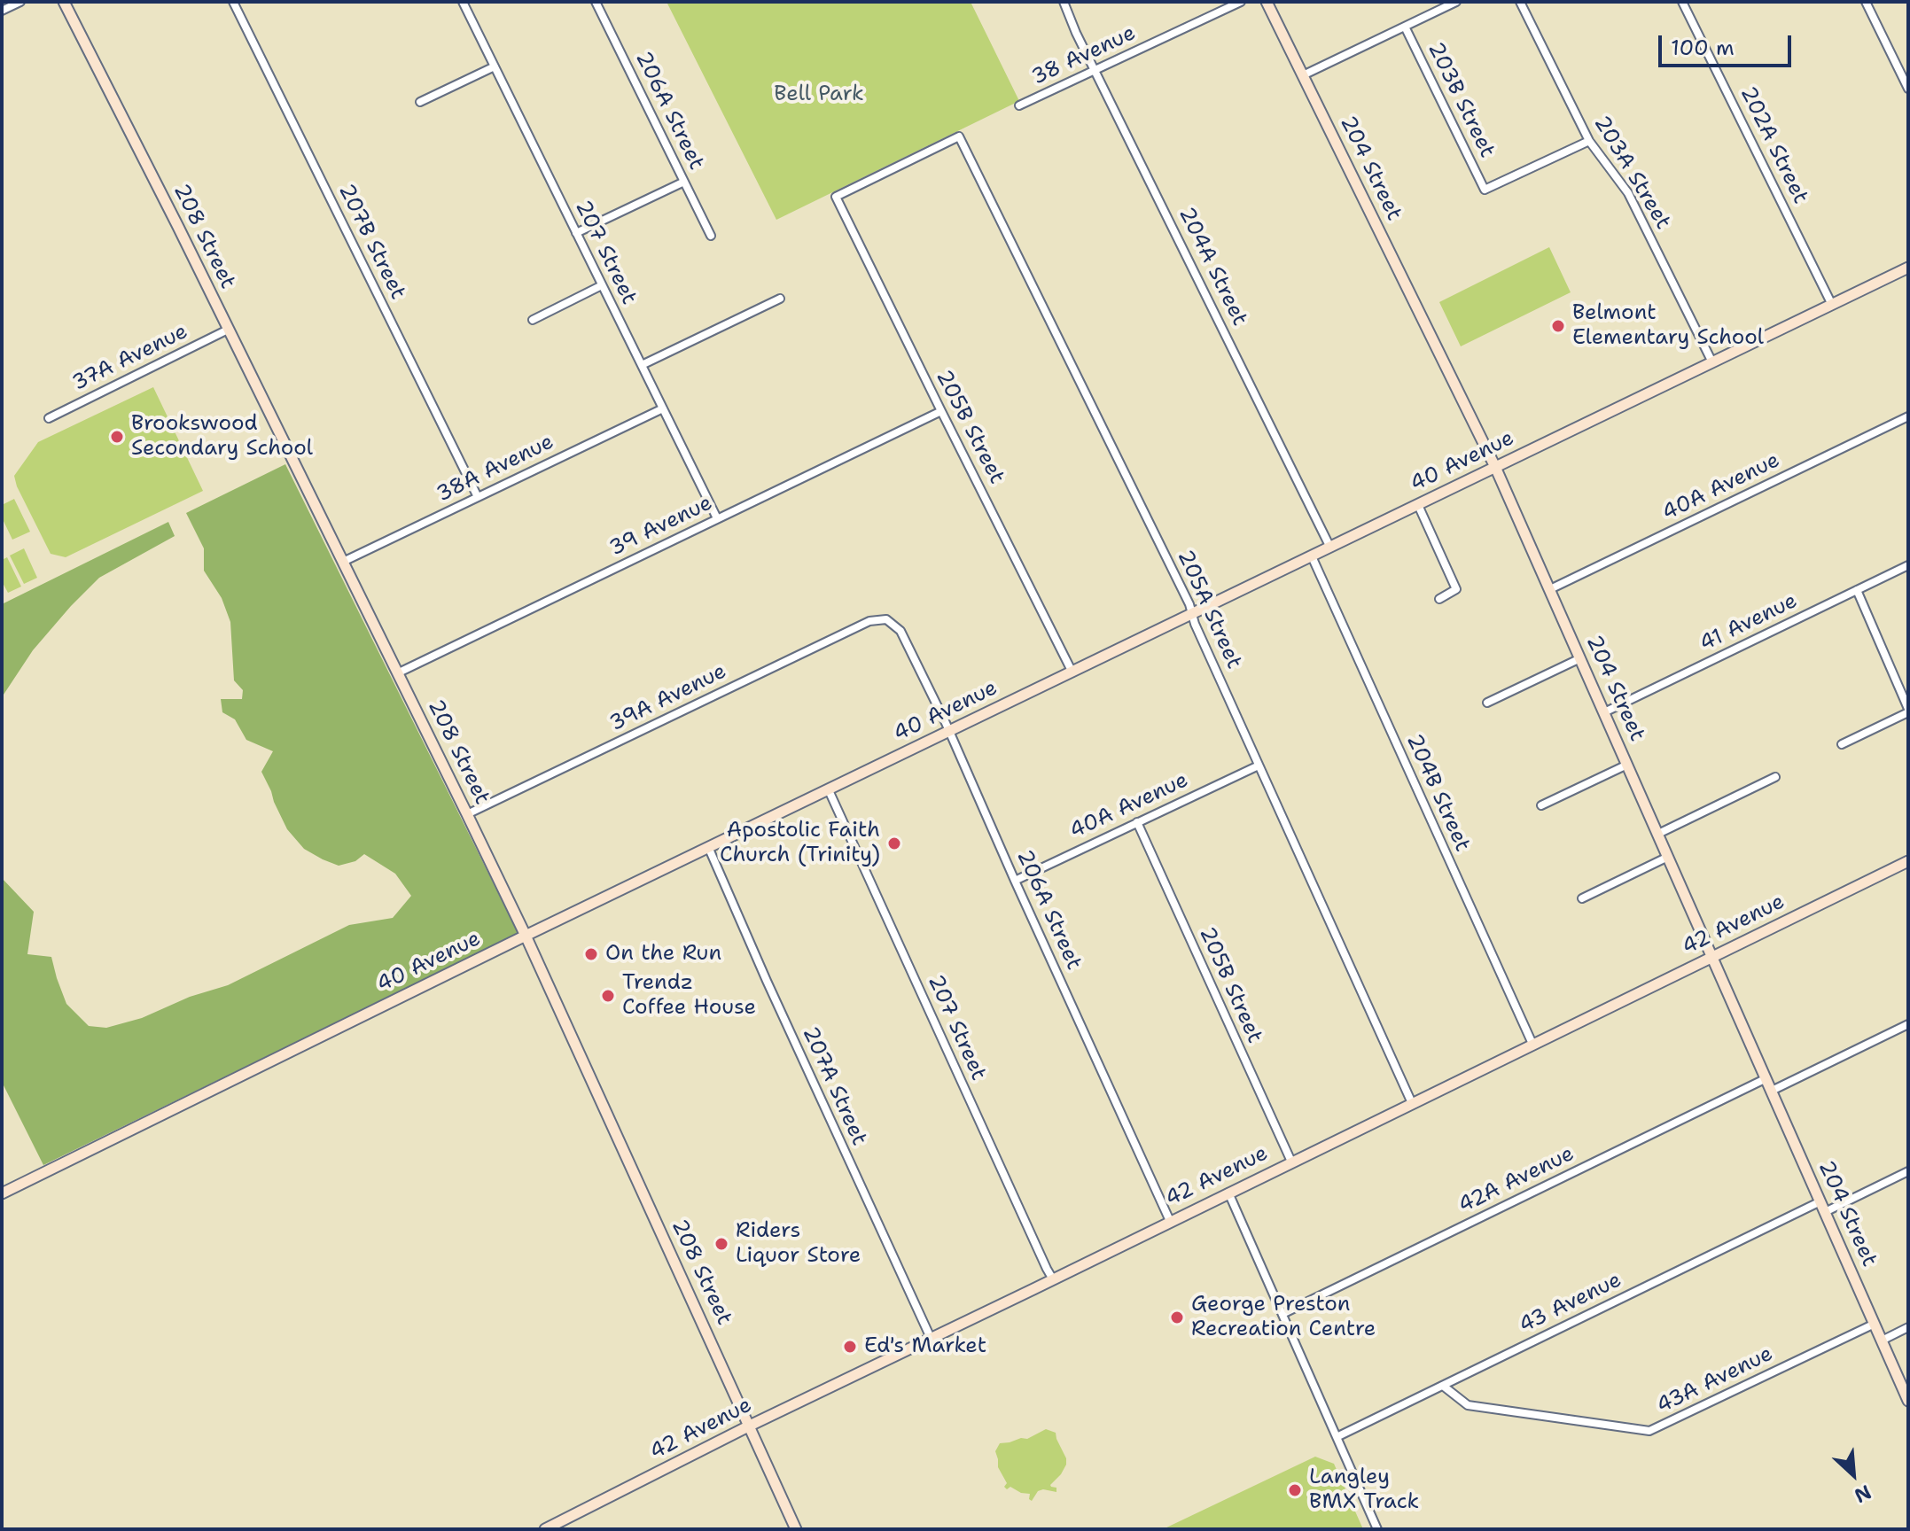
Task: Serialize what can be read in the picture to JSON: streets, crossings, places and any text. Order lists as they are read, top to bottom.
{
  "streets": {
    "main road": [
      "204 Street",
      "208 Street",
      "40 Avenue",
      "42 Avenue"
    ],
    "street": [
      "38 Avenue",
      "203B Street",
      "206A Street",
      "202A Street",
      "203A Street",
      "207B Street",
      "207 Street",
      "204A Street",
      "37A Avenue",
      "205B Street",
      "38A Avenue",
      "40A Avenue",
      "39 Avenue",
      "205A Street",
      "41 Avenue",
      "39A Avenue",
      "204B Street",
      "207A Street",
      "42A Avenue",
      "43 Avenue",
      "43A Avenue"
    ]
  },
  "crossings": [
    ["38 Avenue", "204A Street"],
    ["203B Street", "203A Street"],
    ["206A Street", "40 Avenue"],
    ["206A Street", "40A Avenue"],
    ["206A Street", "39A Avenue"],
    ["206A Street", "42 Avenue"],
    ["202A Street", "40 Avenue"],
    ["204 Street", "40 Avenue"],
    ["204 Street", "40A Avenue"],
    ["204 Street", "41 Avenue"],
    ["204 Street", "42 Avenue"],
    ["204 Street", "42A Avenue"],
    ["204 Street", "43 Avenue"],
    ["204 Street", "43A Avenue"],
    ["203A Street", "40 Avenue"],
    ["208 Street", "37A Avenue"],
    ["208 Street", "40 Avenue"],
    ["208 Street", "38A Avenue"],
    ["208 Street", "39 Avenue"],
    ["208 Street", "39A Avenue"],
    ["208 Street", "42 Avenue"],
    ["207B Street", "38A Avenue"],
    ["207 Street", "40 Avenue"],
    ["207 Street", "38A Avenue"],
    ["207 Street", "39 Avenue"],
    ["207 Street", "42 Avenue"],
    ["204A Street", "40 Avenue"],
    ["205B Street", "40 Avenue"],
    ["205B Street", "40A Avenue"],
    ["205B Street", "39 Avenue"],
    ["205B Street", "205A Street"],
    ["205B Street", "42 Avenue"],
    ["40 Avenue", "205A Street"],
    ["40 Avenue", "204B Street"],
    ["40 Avenue", "207A Street"],
    ["40A Avenue", "205A Street"],
    ["205A Street", "42 Avenue"],
    ["204B Street", "42 Avenue"],
    ["42 Avenue", "207A Street"],
    ["43 Avenue", "43A Avenue"]
  ],
  "parks": ["Bell Park"],
  "places": [
    "Belmont Elementary School",
    "Brookswood Secondary School",
    "Apostolic Faith Church (Trinity)",
    "On the Run",
    "Trendz Coffee House",
    "Riders Liquor Store",
    "George Preston Recreation Centre",
    "Ed's Market",
    "Langley BMX Track"
  ],
  "scale_bar": "100 m",
  "north": "bottom right"
}
